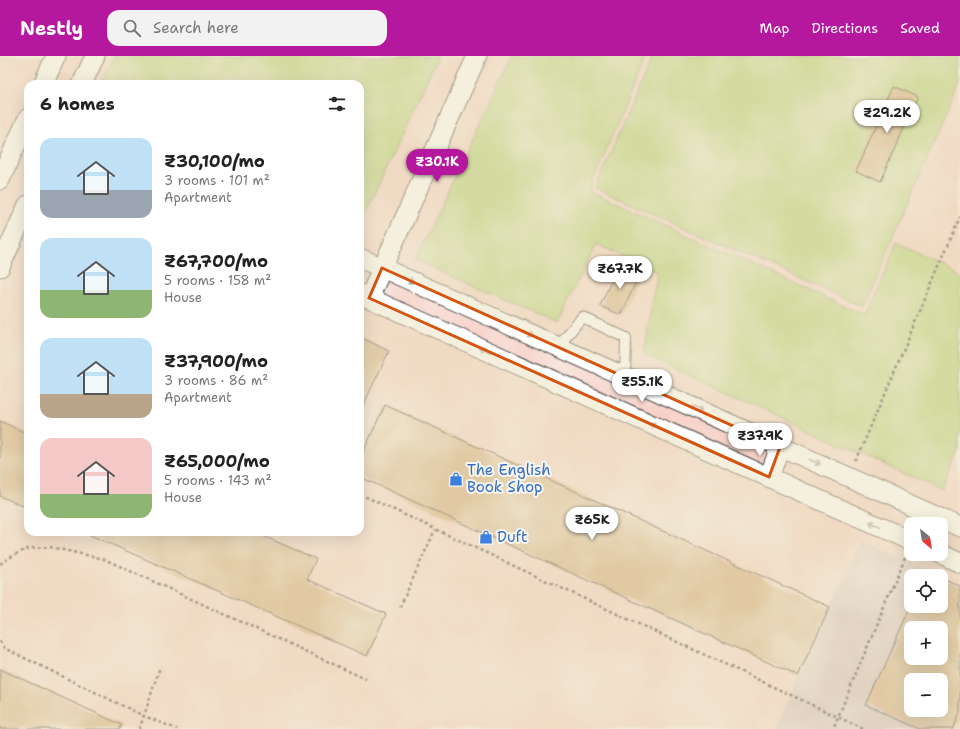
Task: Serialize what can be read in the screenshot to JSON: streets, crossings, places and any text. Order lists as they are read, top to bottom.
{
  "places": {
    "shop": ["The English Book Shop", "Duft"]
  },
  "north": "bottom right",
  "page": {
    "header": "Nestly",
    "search": "Search here",
    "nav": ["Map", "Directions", "Saved"],
    "heading": "6 homes",
    "price": [
      "₹29.2K",
      "₹30.1K",
      "₹67.7K",
      "₹55.1K",
      "₹37.9K",
      "₹65K"
    ],
    "list": [
      {
        "name": "₹30,100/mo",
        "note": "3 rooms · 101 m² · Apartment"
      },
      {
        "name": "₹67,700/mo",
        "note": "5 rooms · 158 m² · House"
      },
      {
        "name": "₹37,900/mo",
        "note": "3 rooms · 86 m² · Apartment"
      },
      {
        "name": "₹65,000/mo",
        "note": "5 rooms · 143 m² · House"
      }
    ],
    "map_buttons": ["+", "−"]
  }
}
